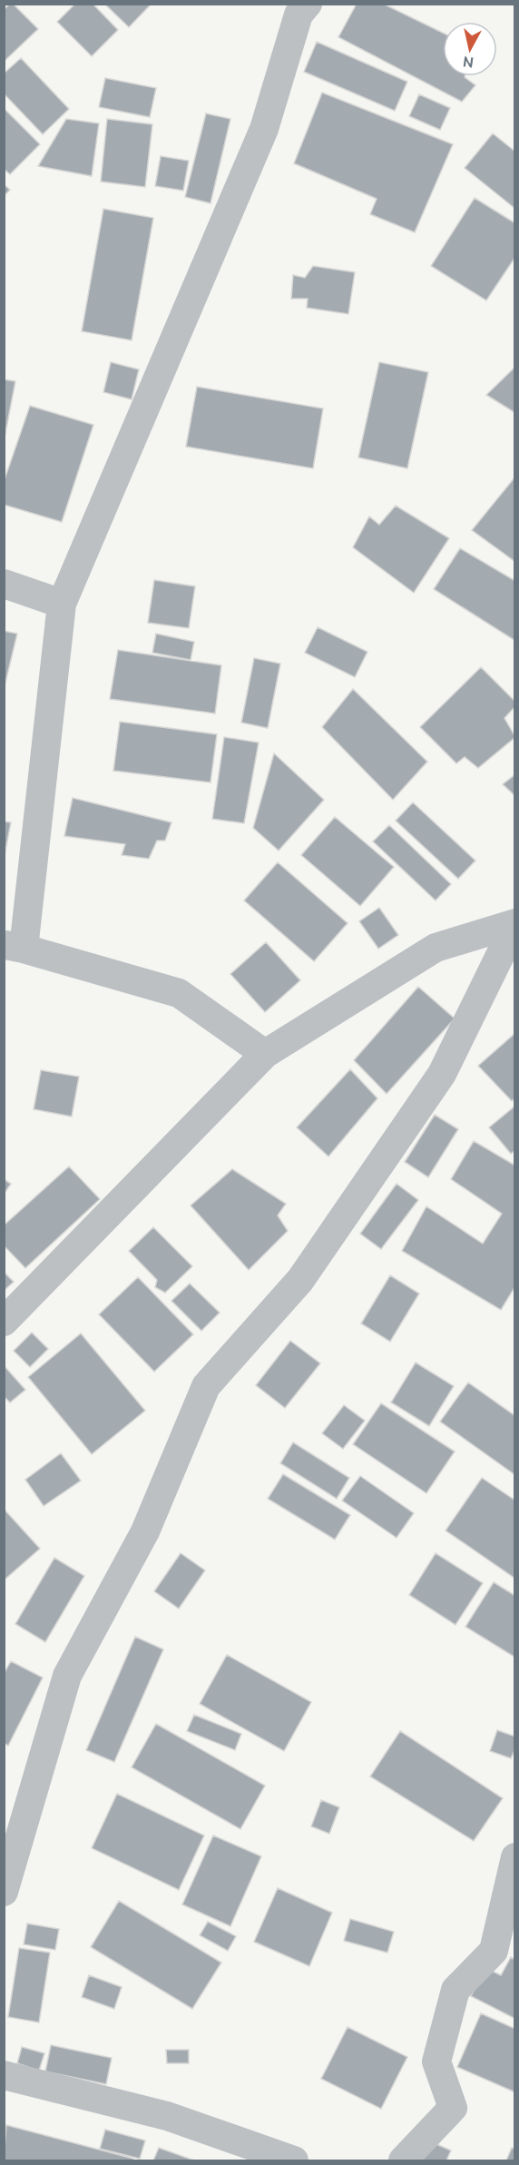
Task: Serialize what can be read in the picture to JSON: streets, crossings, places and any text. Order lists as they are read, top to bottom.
{
  "north": "bottom"
}
